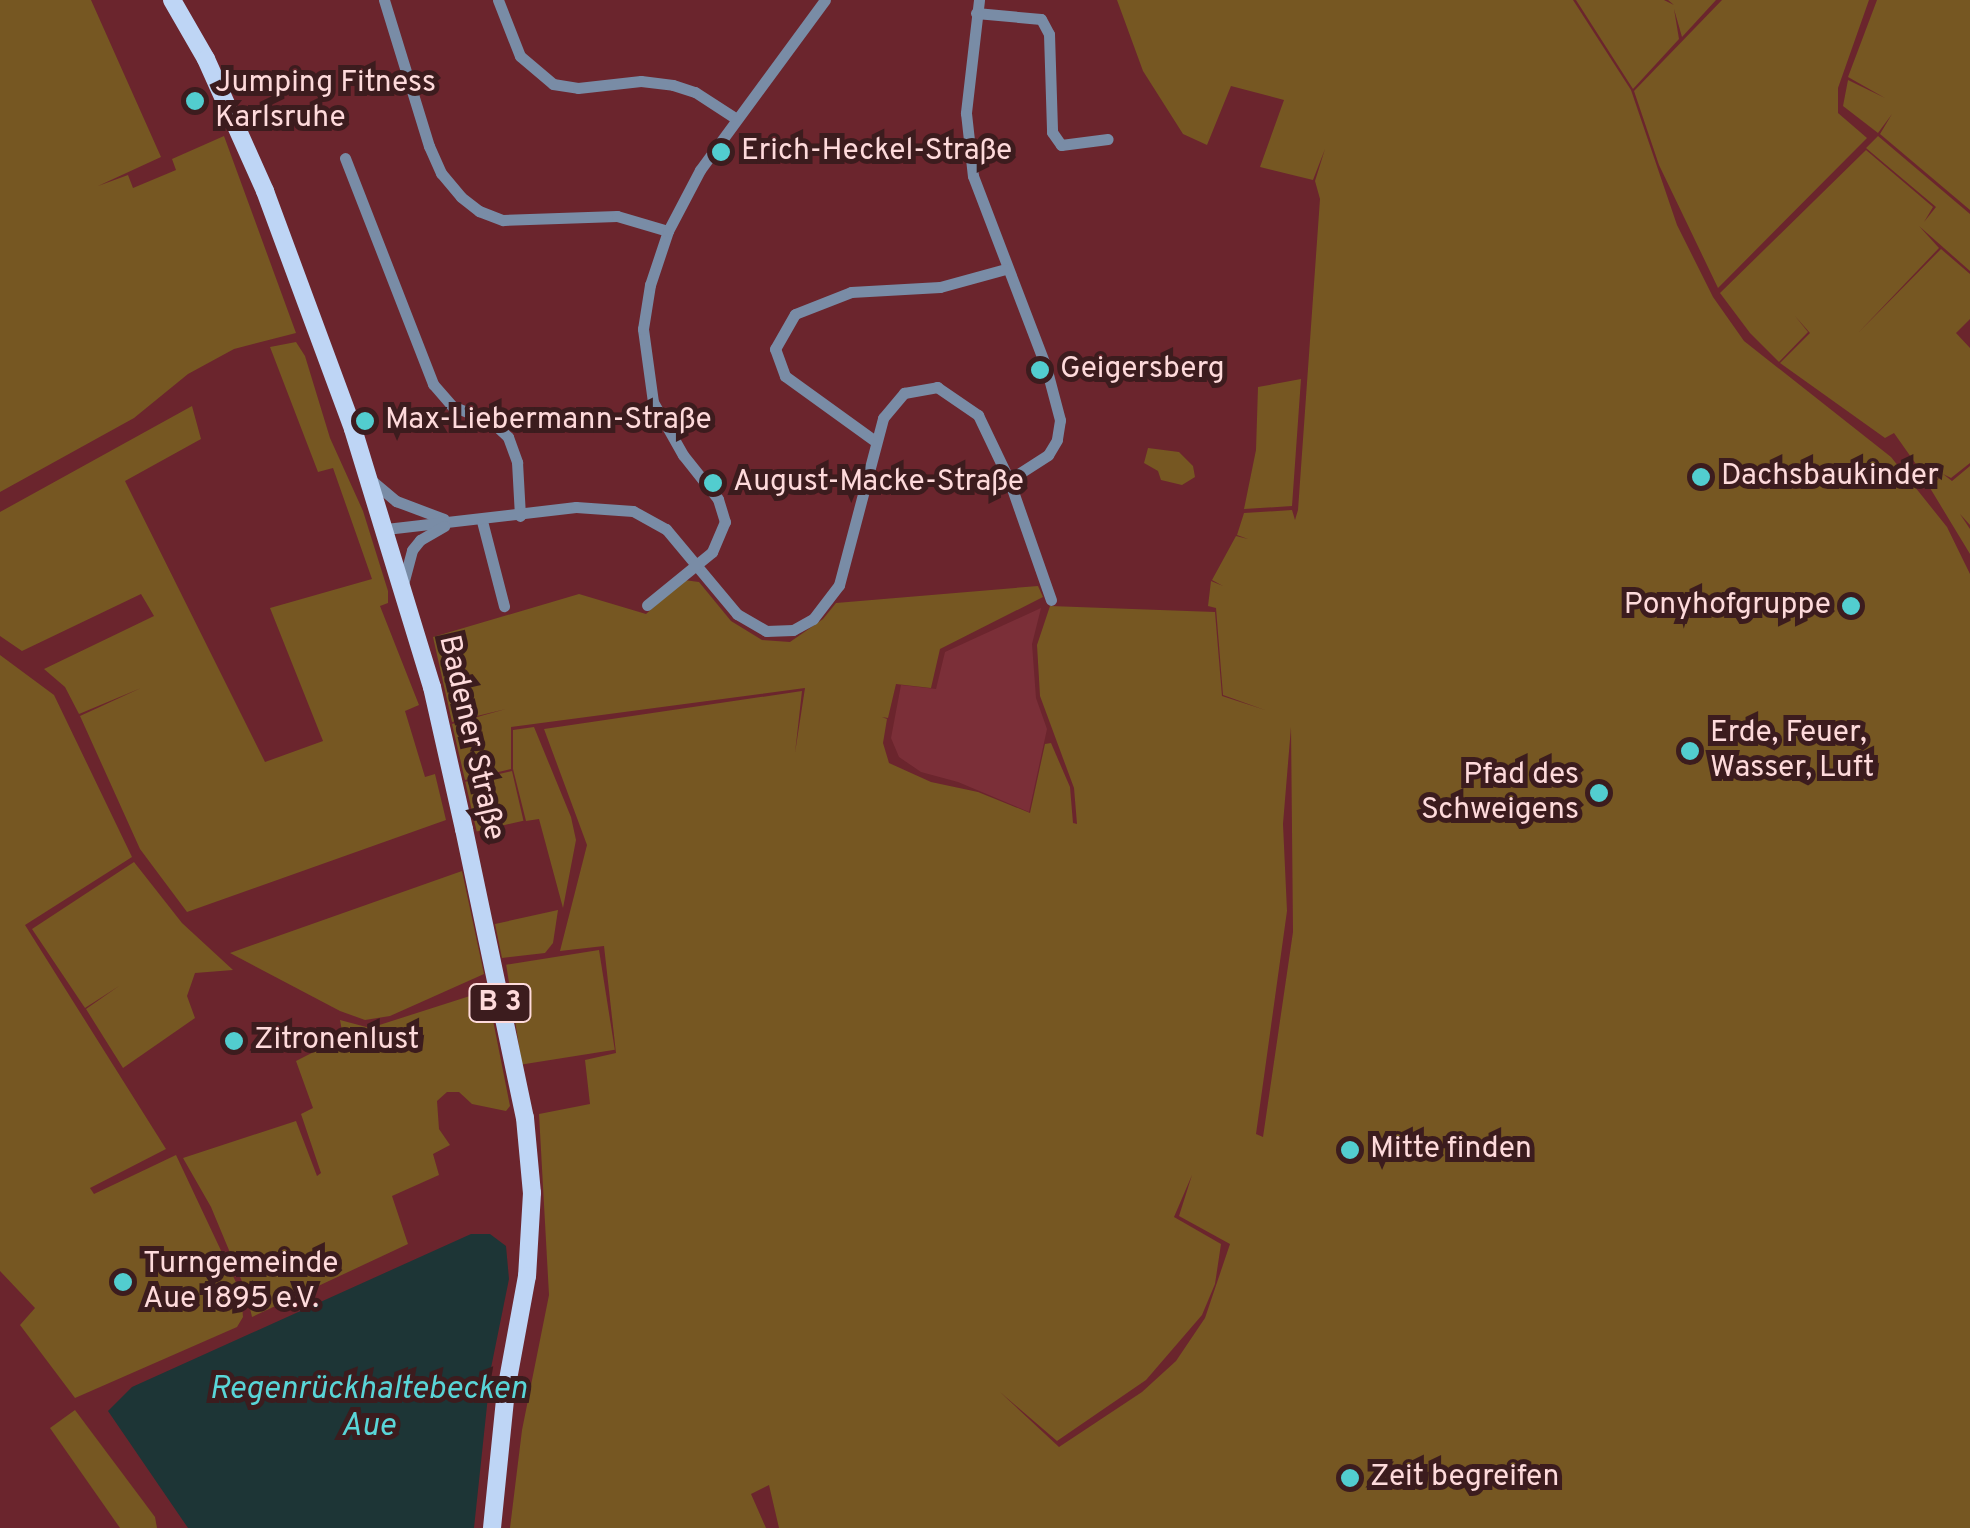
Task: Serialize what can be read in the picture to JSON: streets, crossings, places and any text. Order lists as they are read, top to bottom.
{
  "streets": {
    "main road": ["Badener Straße", "B 3"]
  },
  "water": ["Regenrückhaltebecken Aue"],
  "places": [
    "Jumping Fitness Karlsruhe",
    "Erich-Heckel-Straße",
    "Geigersberg",
    "Max-Liebermann-Straße",
    "Dachsbaukinder",
    "August-Macke-Straße",
    "Ponyhofgruppe",
    "Erde, Feuer, Wasser, Luft",
    "Pfad des Schweigens",
    "Zitronenlust",
    "Mitte finden",
    "Turngemeinde Aue 1895 e.V.",
    "Zeit begreifen"
  ]
}
